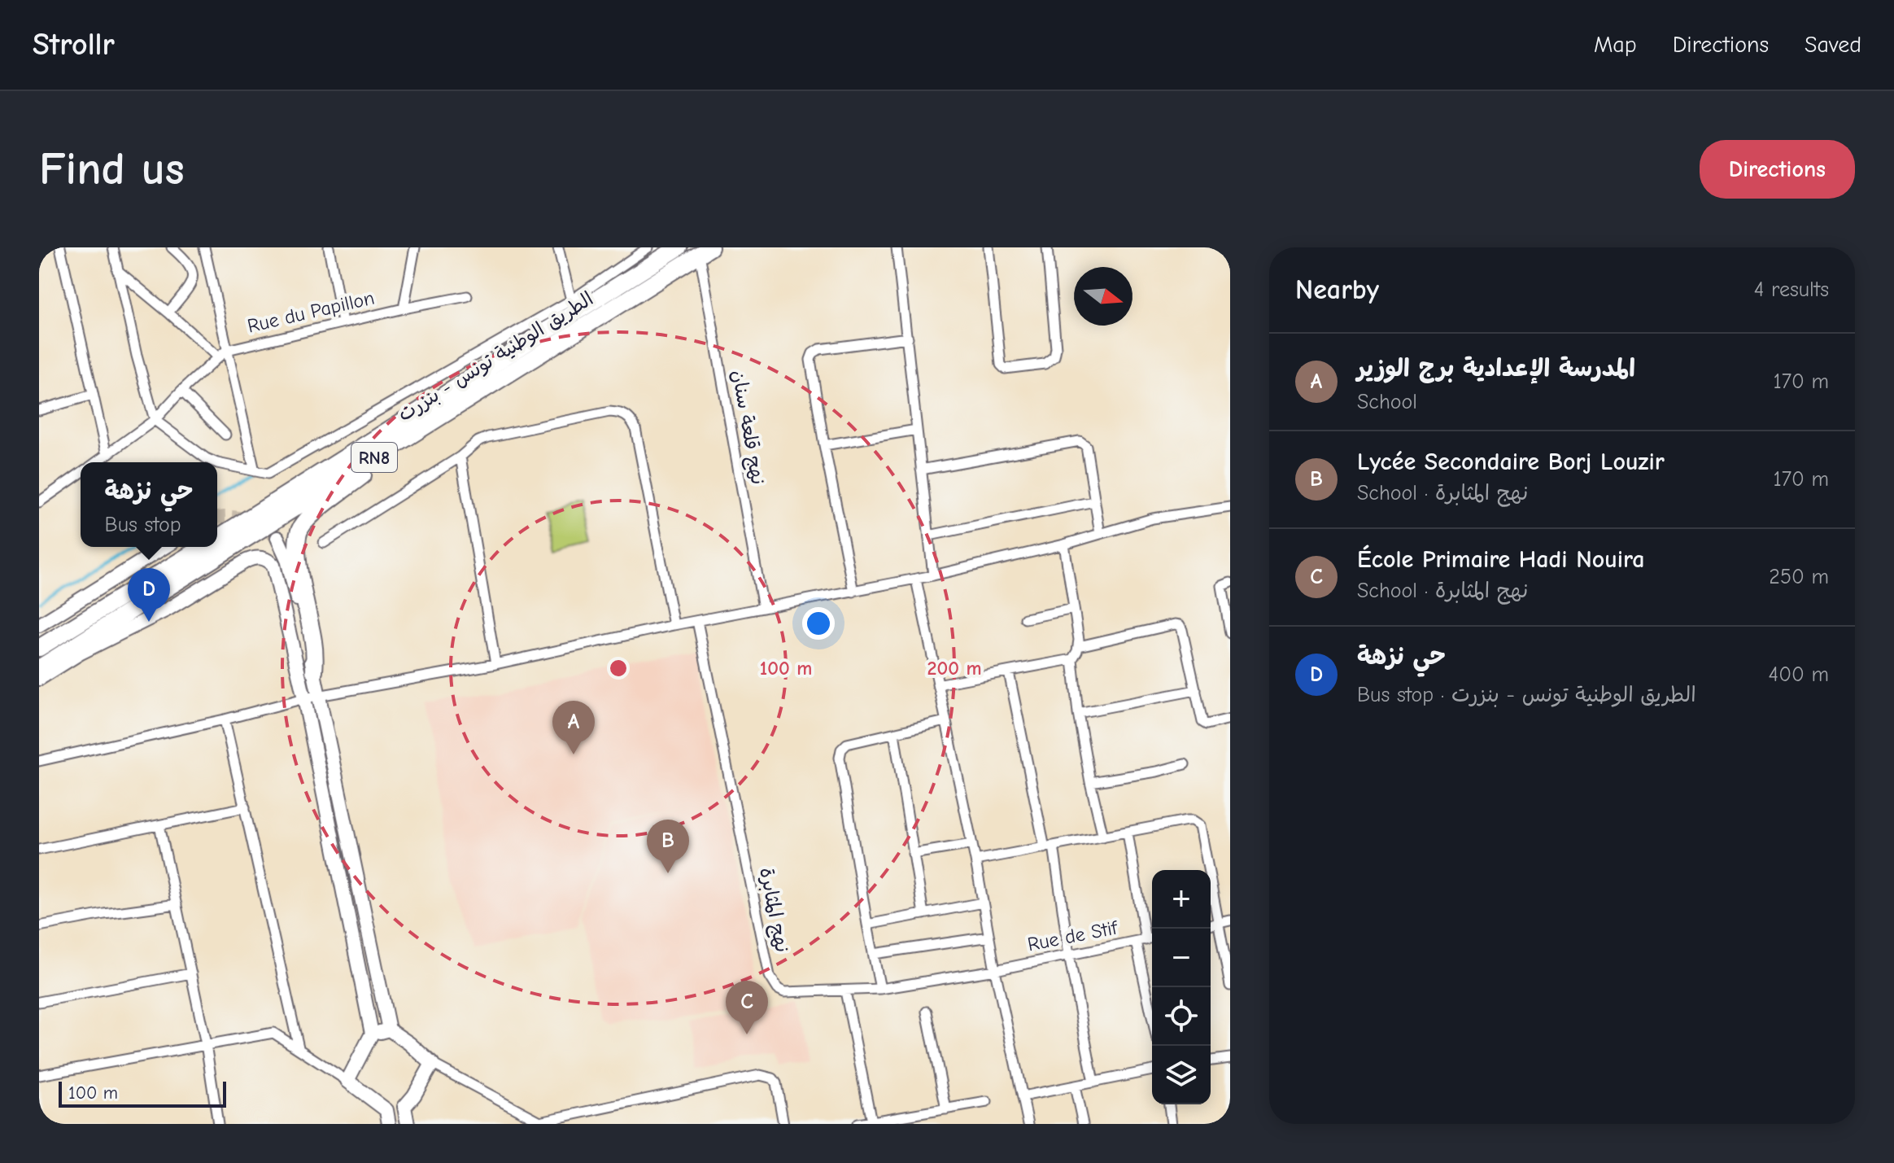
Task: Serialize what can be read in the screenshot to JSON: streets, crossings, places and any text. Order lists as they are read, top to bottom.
{
  "streets": {
    "highway": ["الطريق الوطنية تونس - بنزرت", "RN8"],
    "street": [
      "Rue du Papillon",
      "نهج قلعة سنان",
      "نهج المثابرة",
      "Rue de Stif"
    ]
  },
  "crossings": [
    ["الطريق الوطنية تونس - بنزرت", "نهج قلعة سنان"],
    ["الطريق الوطنية تونس - بنزرت", "RN8"],
    ["نهج المثابرة", "Rue de Stif"]
  ],
  "scale_bar": "100 m",
  "north": "right",
  "page": {
    "header": "Strollr",
    "nav": ["Map", "Directions", "Saved"],
    "buttons": "Directions",
    "title": "Find us",
    "heading": ["Nearby", "4 results"],
    "list": [
      {
        "mark": "A",
        "name": "المدرسة الإعدادية برج الوزير",
        "note": "School",
        "value": "170 m"
      },
      {
        "mark": "B",
        "name": "Lycée Secondaire Borj Louzir",
        "note": "School · نهج المثابرة",
        "value": "170 m"
      },
      {
        "mark": "C",
        "name": "École Primaire Hadi Nouira",
        "note": "School · نهج المثابرة",
        "value": "250 m"
      },
      {
        "mark": "D",
        "name": "حي نزهة",
        "note": "Bus stop · الطريق الوطنية تونس - بنزرت",
        "value": "400 m"
      }
    ],
    "popup": ["حي نزهة", "Bus stop"],
    "pins": [
      "D",
      "A",
      "B",
      "C"
    ],
    "map_buttons": ["+", "−"],
    "scale": "100 m"
  },
  "rings": ["100 m", "200 m"]
}
